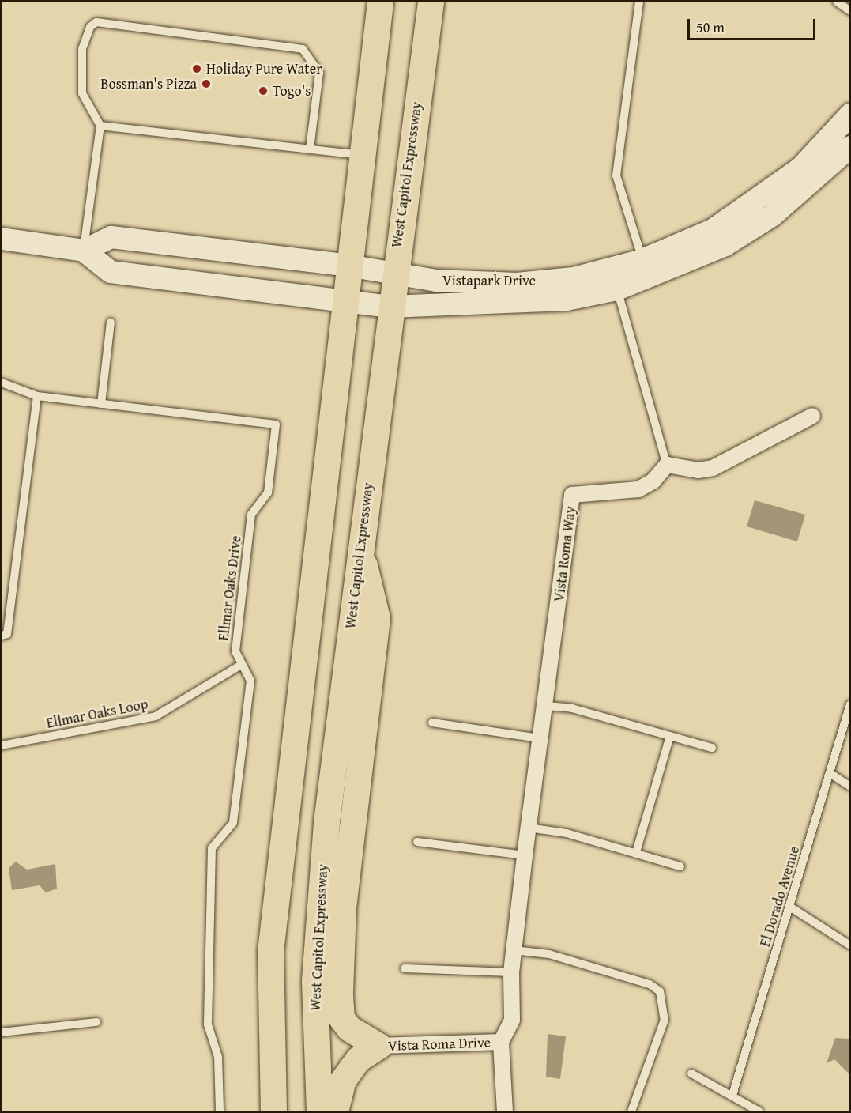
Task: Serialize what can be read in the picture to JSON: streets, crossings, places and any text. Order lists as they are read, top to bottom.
{
  "streets": {
    "highway": ["West Capitol Expressway"],
    "street": ["Vistapark Drive", "Vista Roma Way", "Vista Roma Drive"],
    "lane": ["Ellmar Oaks Drive", "Ellmar Oaks Loop", "El Dorado Avenue"]
  },
  "crossings": [
    ["West Capitol Expressway", "Vistapark Drive"],
    ["Vista Roma Way", "Vista Roma Drive"],
    ["Ellmar Oaks Drive", "Ellmar Oaks Loop"]
  ],
  "places": ["Holiday Pure Water", "Bossman's Pizza", "Togo's"],
  "scale_bar": "50 m"
}
